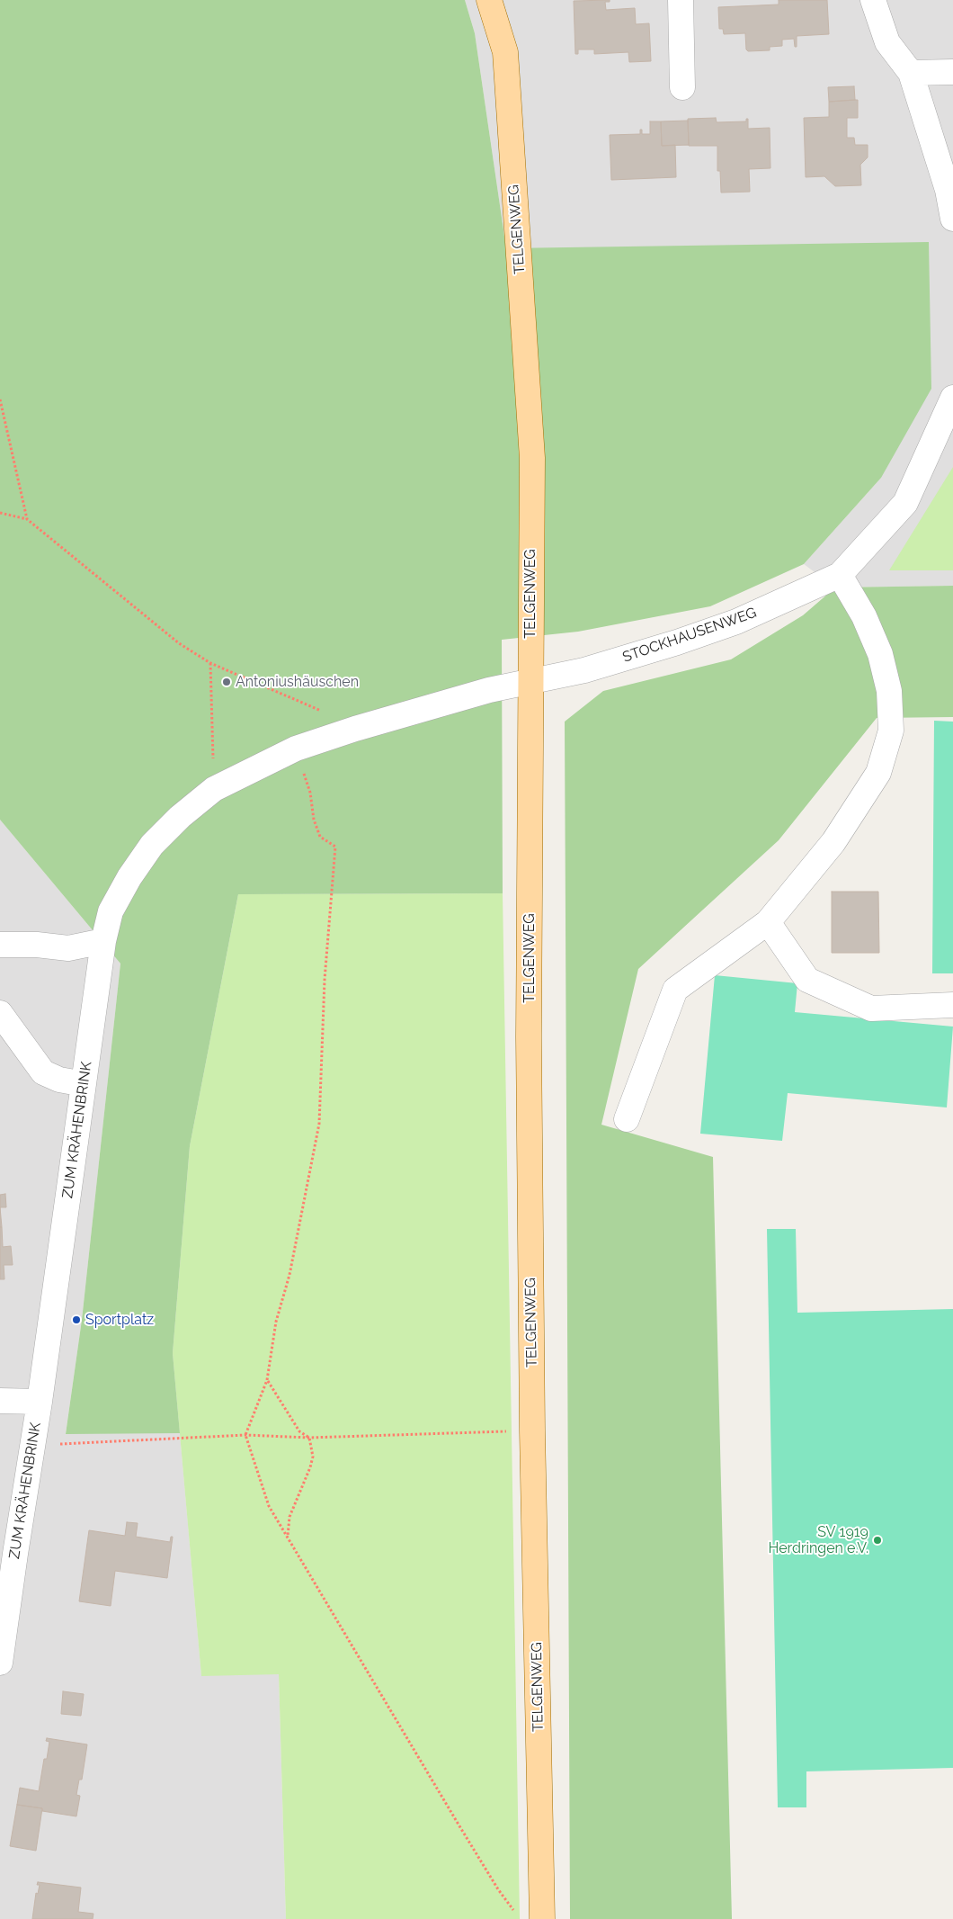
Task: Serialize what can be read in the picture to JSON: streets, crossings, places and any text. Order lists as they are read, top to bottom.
{
  "streets": {
    "main road": ["TELGENWEG"],
    "street": ["STOCKHAUSENWEG", "ZUM KRÄHENBRINK"]
  },
  "crossings": [
    ["TELGENWEG", "STOCKHAUSENWEG"],
    ["STOCKHAUSENWEG", "ZUM KRÄHENBRINK"]
  ],
  "places": ["Antoniushäuschen", "Sportplatz", "SV 1919 Herdringen e.V."]
}
